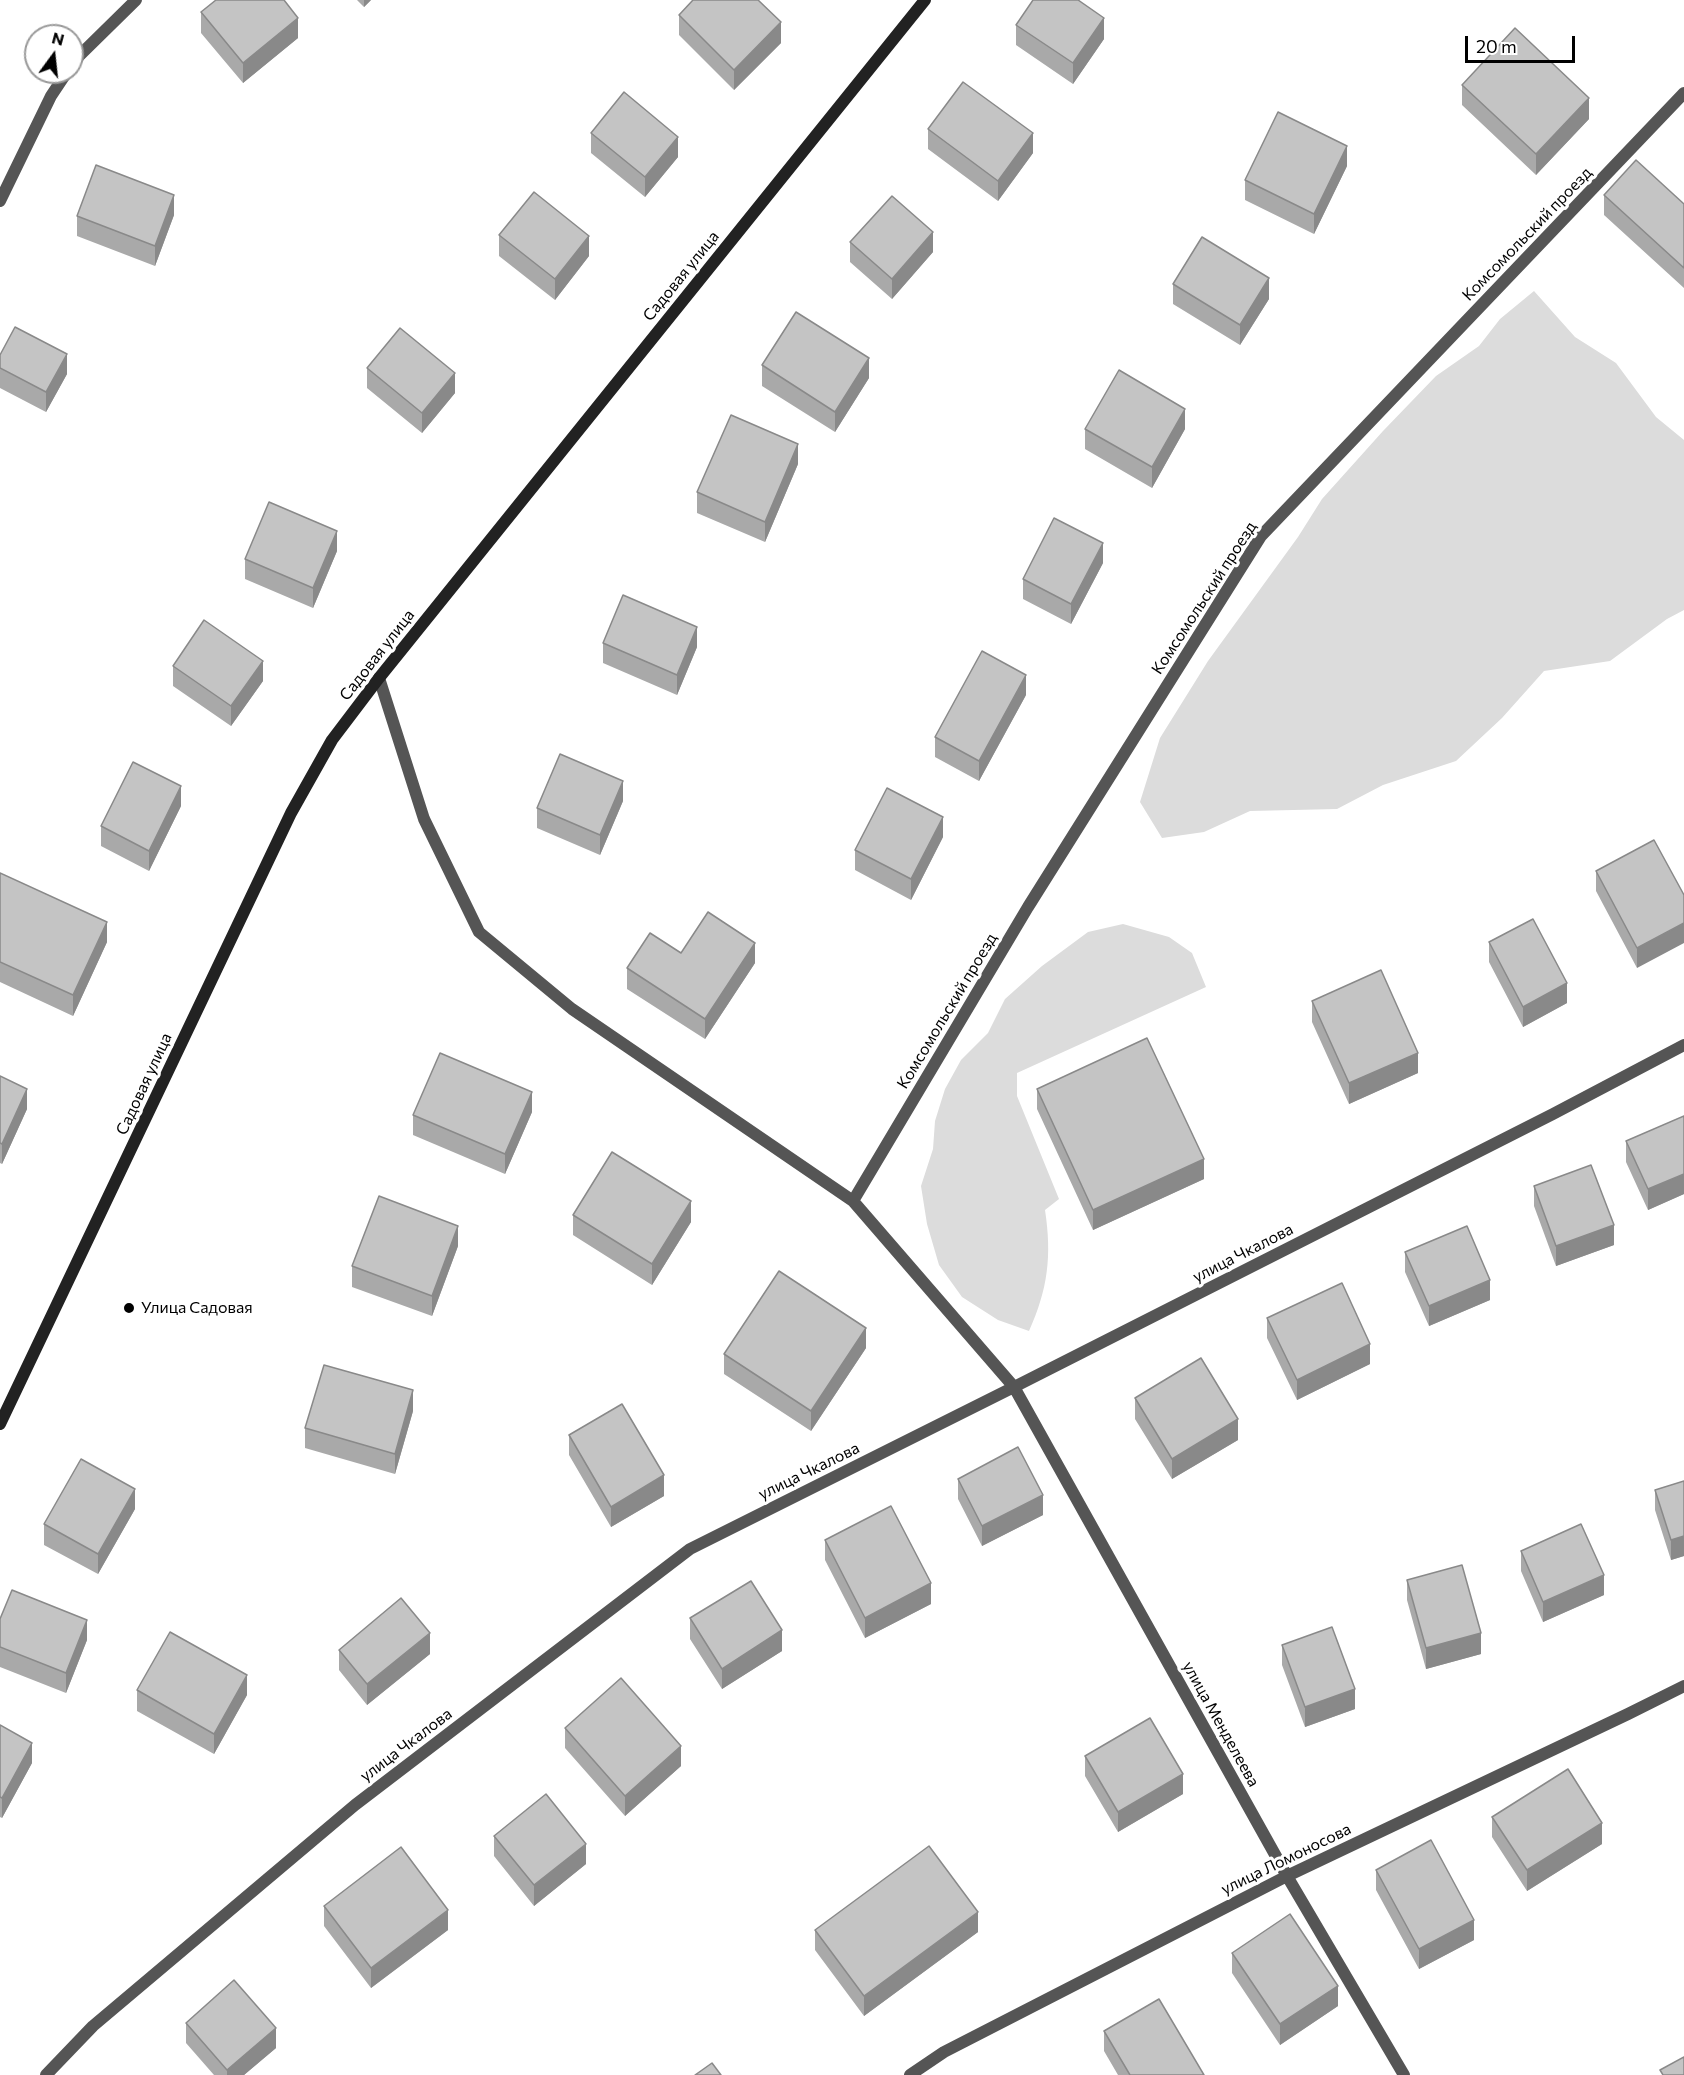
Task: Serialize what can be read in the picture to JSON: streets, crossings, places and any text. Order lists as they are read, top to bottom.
{
  "streets": {
    "street": [
      "Комсомольский проезд",
      "Садовая улица",
      "улица Чкалова",
      "улица Менделеева",
      "улица Ломоносова"
    ]
  },
  "crossings": [
    ["Комсомольский проезд", "улица Менделеева"],
    ["Садовая улица", "улица Менделеева"],
    ["улица Чкалова", "улица Менделеева"],
    ["улица Менделеева", "улица Ломоносова"]
  ],
  "places": ["Улица Садовая"],
  "scale_bar": "20 m",
  "north": "top"
}
